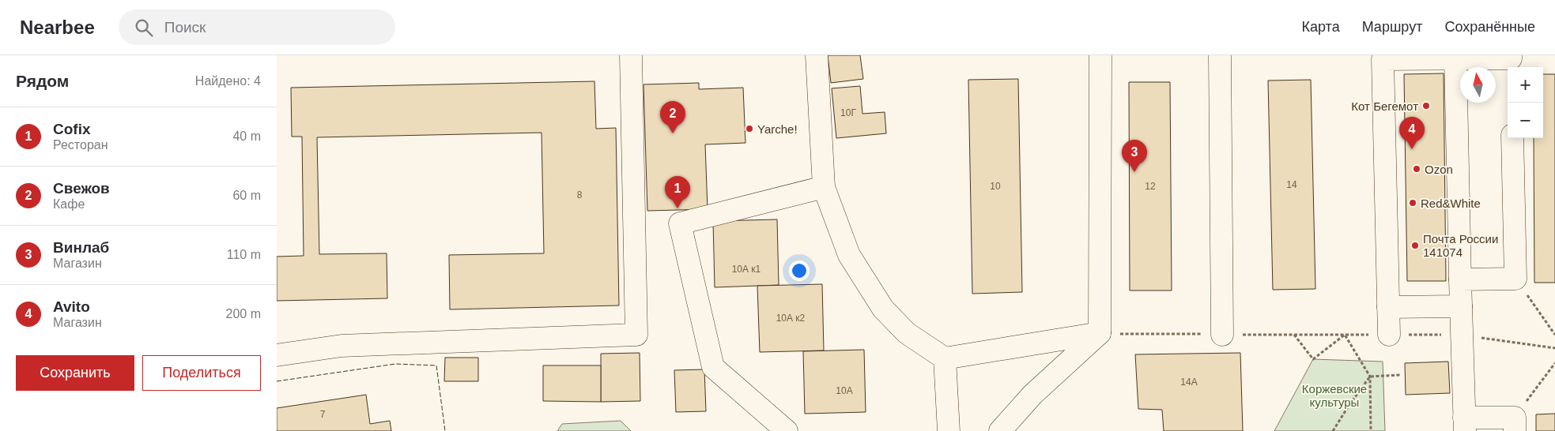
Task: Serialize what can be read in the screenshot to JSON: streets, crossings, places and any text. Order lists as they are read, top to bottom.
{
  "parks": ["Коржевские культуры"],
  "places": [
    "Кот Бегемот",
    "Yarche!",
    "Ozon",
    "Red&White",
    "Почта России 141074"
  ],
  "house_numbers": [
    "10Г",
    "14",
    "10",
    "12",
    "8",
    "10А к1",
    "10А к2",
    "14А",
    "10А",
    "7"
  ],
  "north": "top",
  "page": {
    "header": "Nearbee",
    "search": "Поиск",
    "nav": ["Карта", "Маршрут", "Сохранённые"],
    "heading": ["Рядом", "Найдено: 4"],
    "map_buttons": ["+", "−"],
    "pins": [
      "2",
      "4",
      "3",
      "1"
    ],
    "list": [
      {
        "mark": "1",
        "name": "Cofix",
        "note": "Ресторан",
        "value": "40 m"
      },
      {
        "mark": "2",
        "name": "Свежов",
        "note": "Кафе",
        "value": "60 m"
      },
      {
        "mark": "3",
        "name": "Винлаб",
        "note": "Магазин",
        "value": "110 m"
      },
      {
        "mark": "4",
        "name": "Avito",
        "note": "Магазин",
        "value": "200 m"
      }
    ],
    "buttons": ["Сохранить", "Поделиться"]
  }
}
